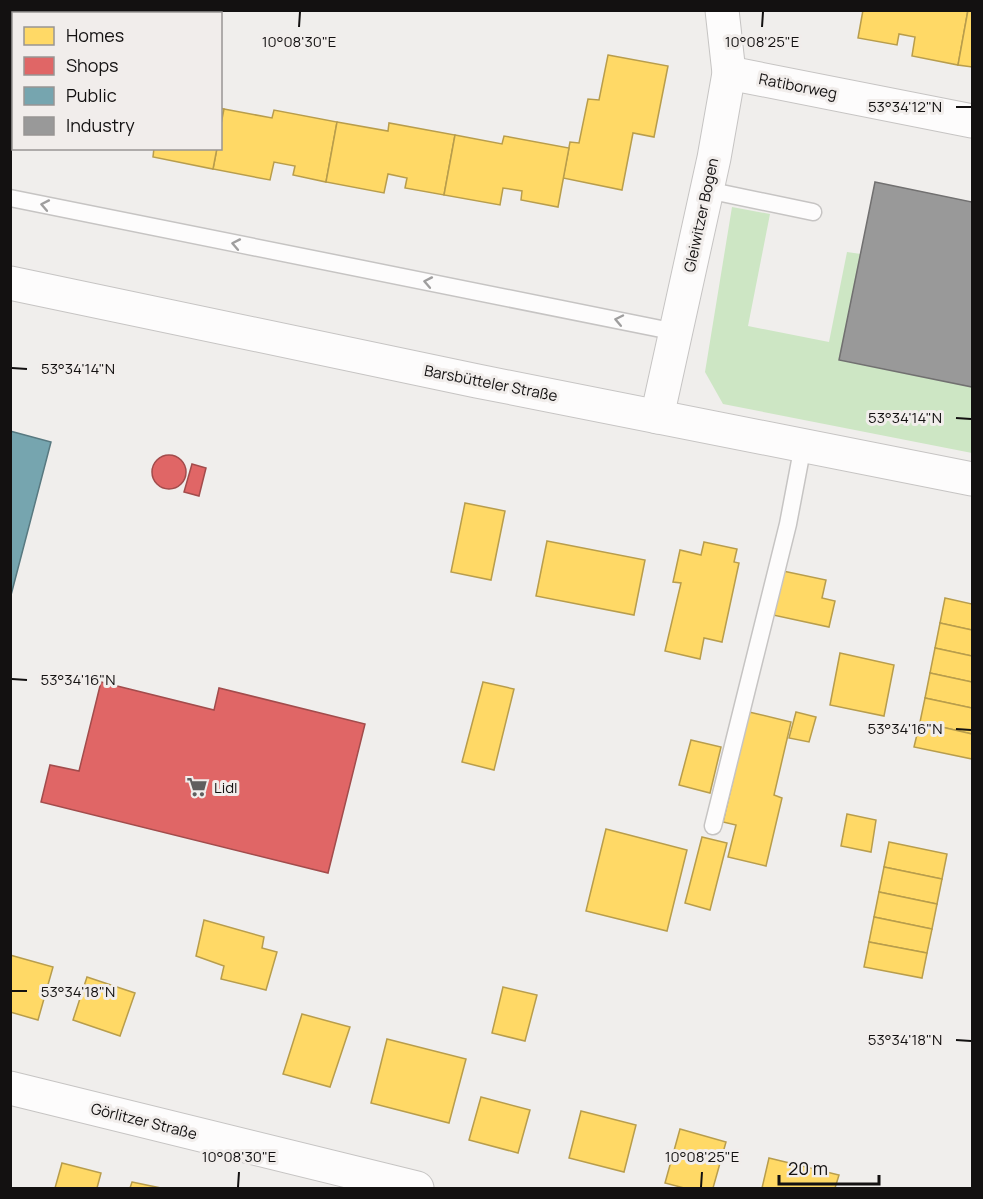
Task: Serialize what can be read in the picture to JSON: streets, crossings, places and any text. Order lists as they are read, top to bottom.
{
  "streets": {
    "street": [
      "Ratiborweg",
      "Gleiwitzer Bogen",
      "Barsbütteler Straße",
      "Görlitzer Straße"
    ]
  },
  "crossings": [
    ["Ratiborweg", "Gleiwitzer Bogen"],
    ["Gleiwitzer Bogen", "Barsbütteler Straße"]
  ],
  "places": {
    "supermarket": ["Lidl"]
  },
  "legend": [
    "Homes",
    "Shops",
    "Public",
    "Industry"
  ],
  "scale_bar": "20 m",
  "coordinates": [
    "10°08'30\"E",
    "10°08'25\"E",
    "53°34'12\"N",
    "53°34'14\"N",
    "53°34'16\"N",
    "53°34'18\"N"
  ]
}
